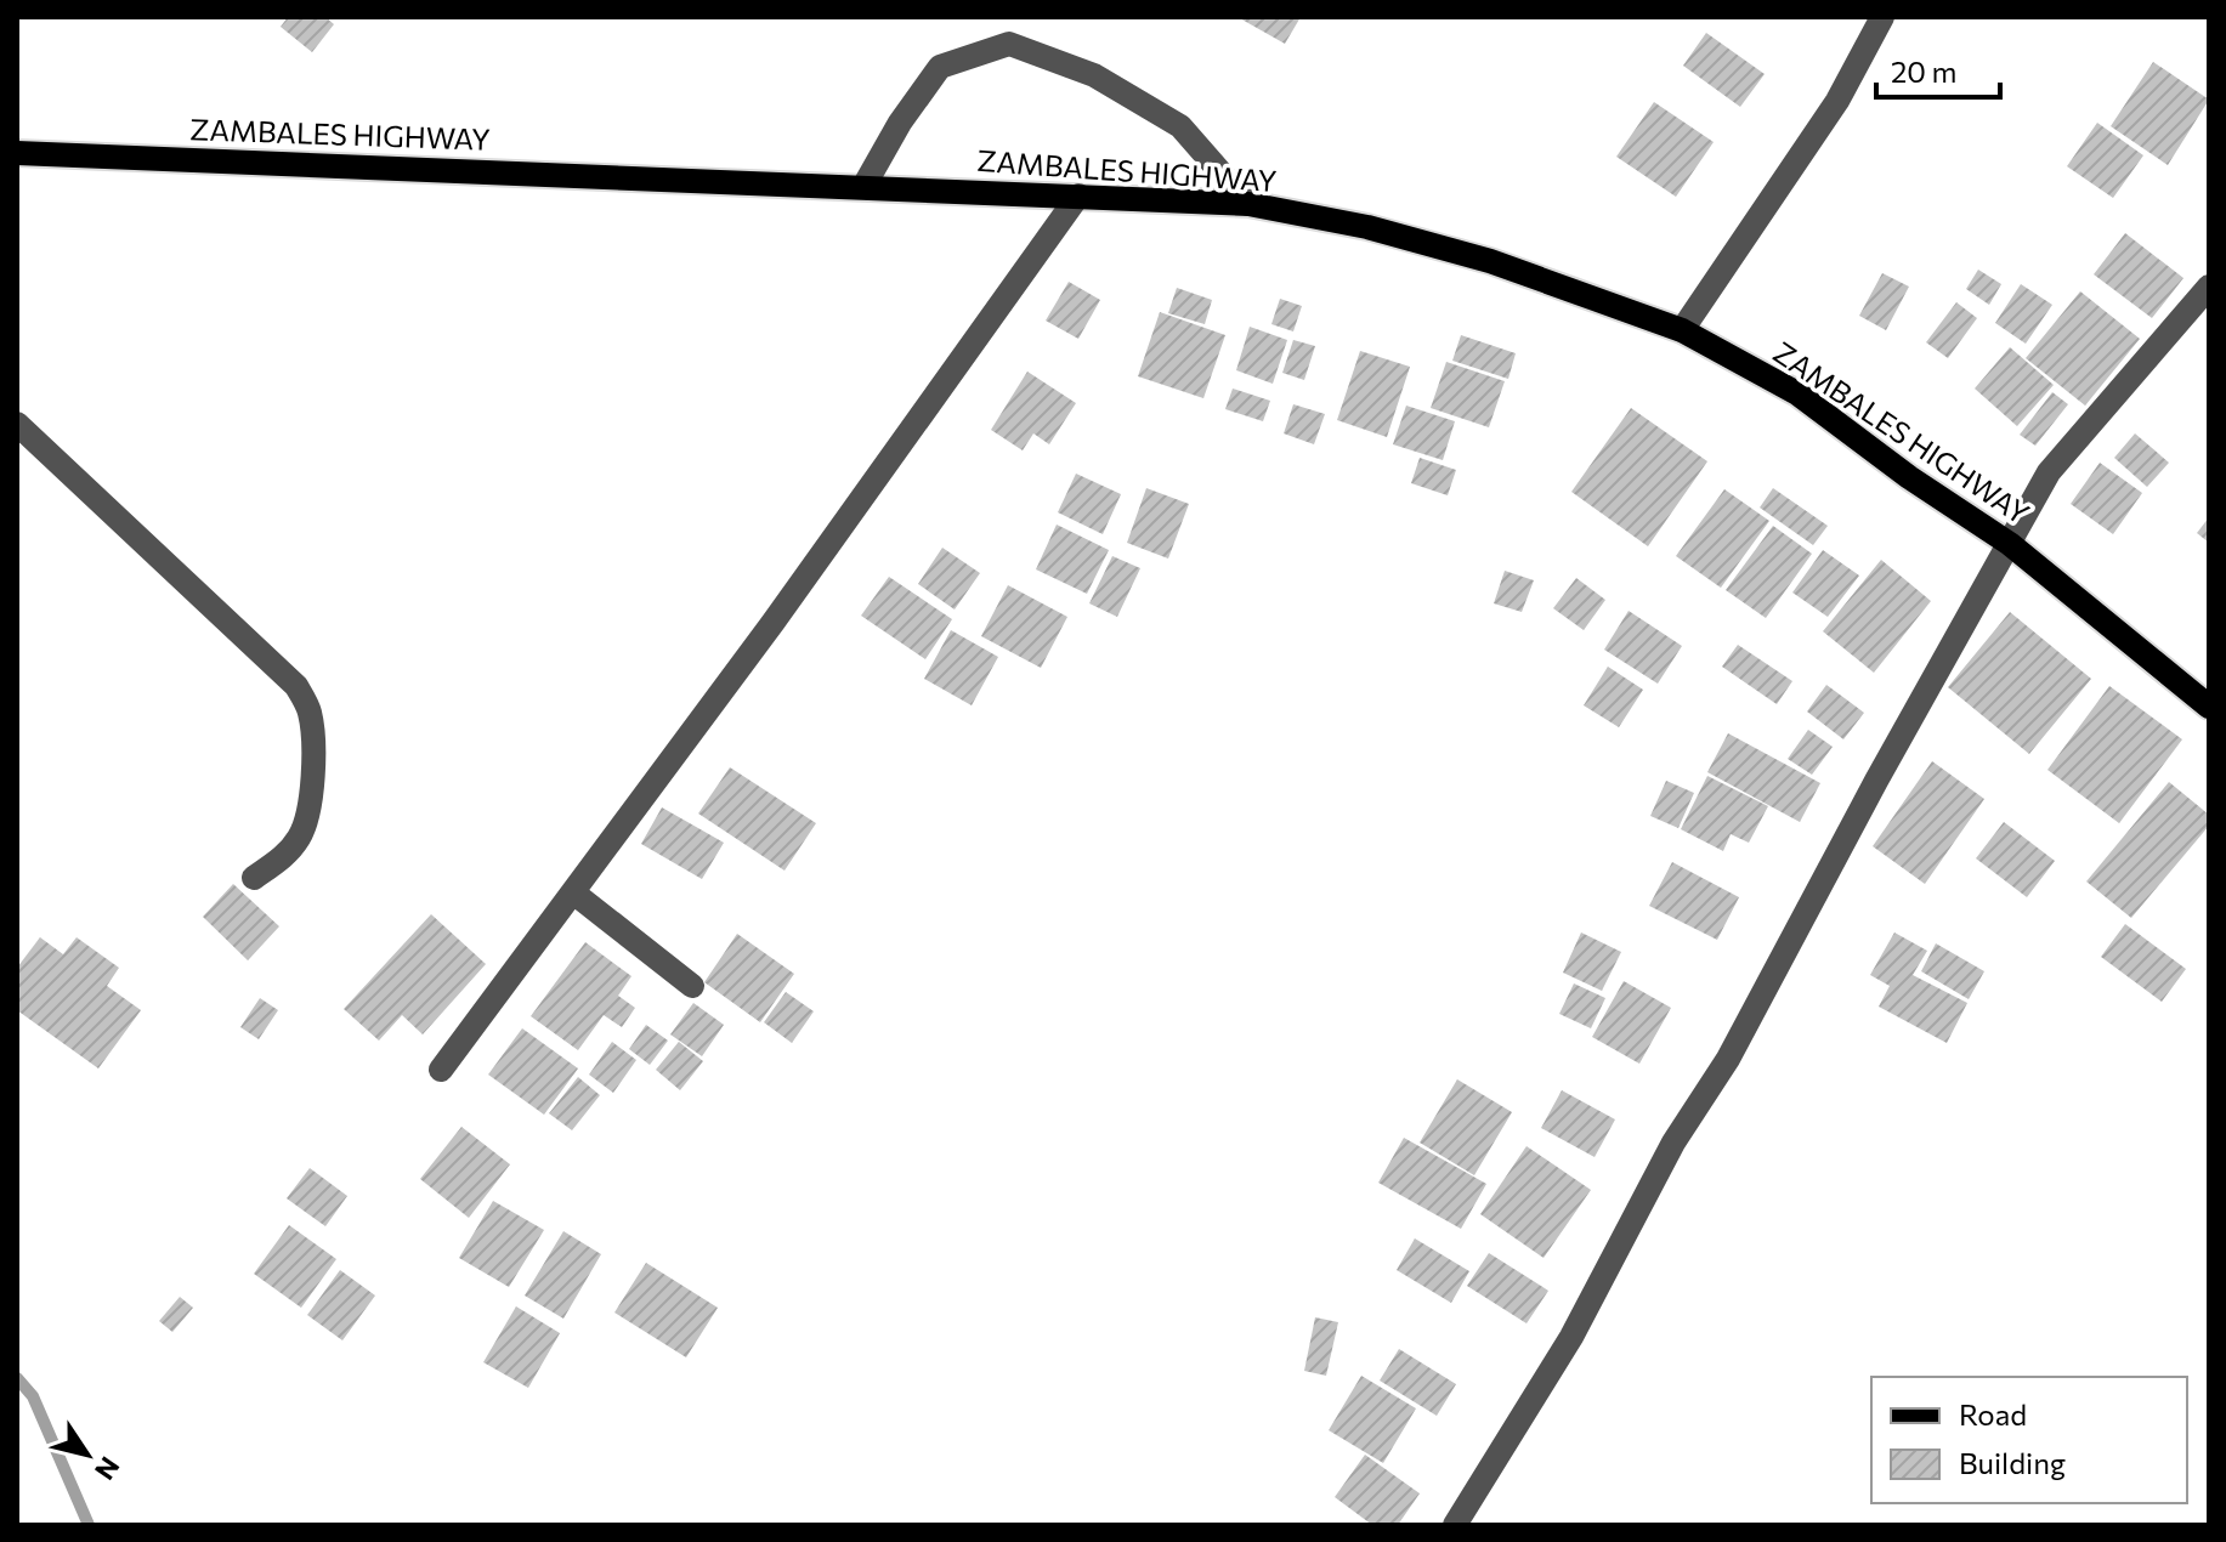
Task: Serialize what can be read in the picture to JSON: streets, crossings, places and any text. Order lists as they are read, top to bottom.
{
  "streets": {
    "main road": ["ZAMBALES HIGHWAY"]
  },
  "legend": ["Road", "Building"],
  "scale_bar": "20 m",
  "north": "bottom right"
}
